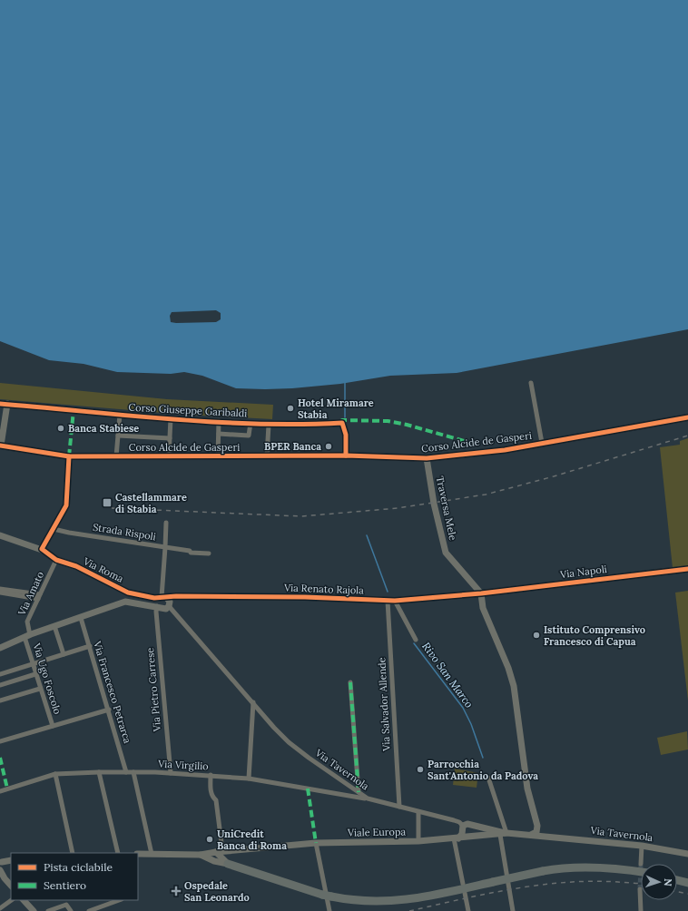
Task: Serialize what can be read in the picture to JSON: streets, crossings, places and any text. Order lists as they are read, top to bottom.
{
  "streets": {
    "street": [
      "Corso Giuseppe Garibaldi",
      "Corso Alcide de Gasperi",
      "Traversa Mele",
      "Strada Rispoli",
      "Via Roma",
      "Via Napoli",
      "Via Renato Rajola",
      "Via Amato",
      "Via Ugo Foscolo",
      "Via Pietro Carrese",
      "Via Francesco Petrarca",
      "Via Salvador Allende",
      "Via Virgilio",
      "Via Tavernola",
      "Viale Europa"
    ]
  },
  "crossings": [
    ["Corso Giuseppe Garibaldi", "Corso Alcide de Gasperi"],
    ["Corso Alcide de Gasperi", "Traversa Mele"],
    ["Traversa Mele", "Via Napoli"],
    ["Traversa Mele", "Via Renato Rajola"],
    ["Strada Rispoli", "Via Roma"],
    ["Strada Rispoli", "Via Renato Rajola"],
    ["Strada Rispoli", "Via Pietro Carrese"],
    ["Strada Rispoli", "Via Tavernola"],
    ["Via Roma", "Via Renato Rajola"],
    ["Via Roma", "Via Amato"],
    ["Via Roma", "Via Pietro Carrese"],
    ["Via Roma", "Via Tavernola"],
    ["Via Napoli", "Via Renato Rajola"],
    ["Via Renato Rajola", "Via Pietro Carrese"],
    ["Via Renato Rajola", "Via Salvador Allende"],
    ["Via Renato Rajola", "Via Tavernola"],
    ["Via Amato", "Via Ugo Foscolo"],
    ["Via Pietro Carrese", "Via Virgilio"],
    ["Via Pietro Carrese", "Via Tavernola"],
    ["Via Francesco Petrarca", "Via Virgilio"],
    ["Via Salvador Allende", "Via Tavernola"],
    ["Via Virgilio", "Via Tavernola"],
    ["Via Tavernola", "Viale Europa"]
  ],
  "water": ["Rivo San Marco"],
  "places": {
    "other": [
      "Hotel Miramare Stabia",
      "Banca Stabiese",
      "BPER Banca",
      "Istituto Comprensivo Francesco di Capua",
      "Parrocchia Sant'Antonio da Padova",
      "UniCredit Banca di Roma"
    ],
    "transit": ["Castellammare di Stabia"],
    "health": ["Ospedale San Leonardo"]
  },
  "legend": ["Pista ciclabile", "Sentiero"],
  "north": "right"
}
